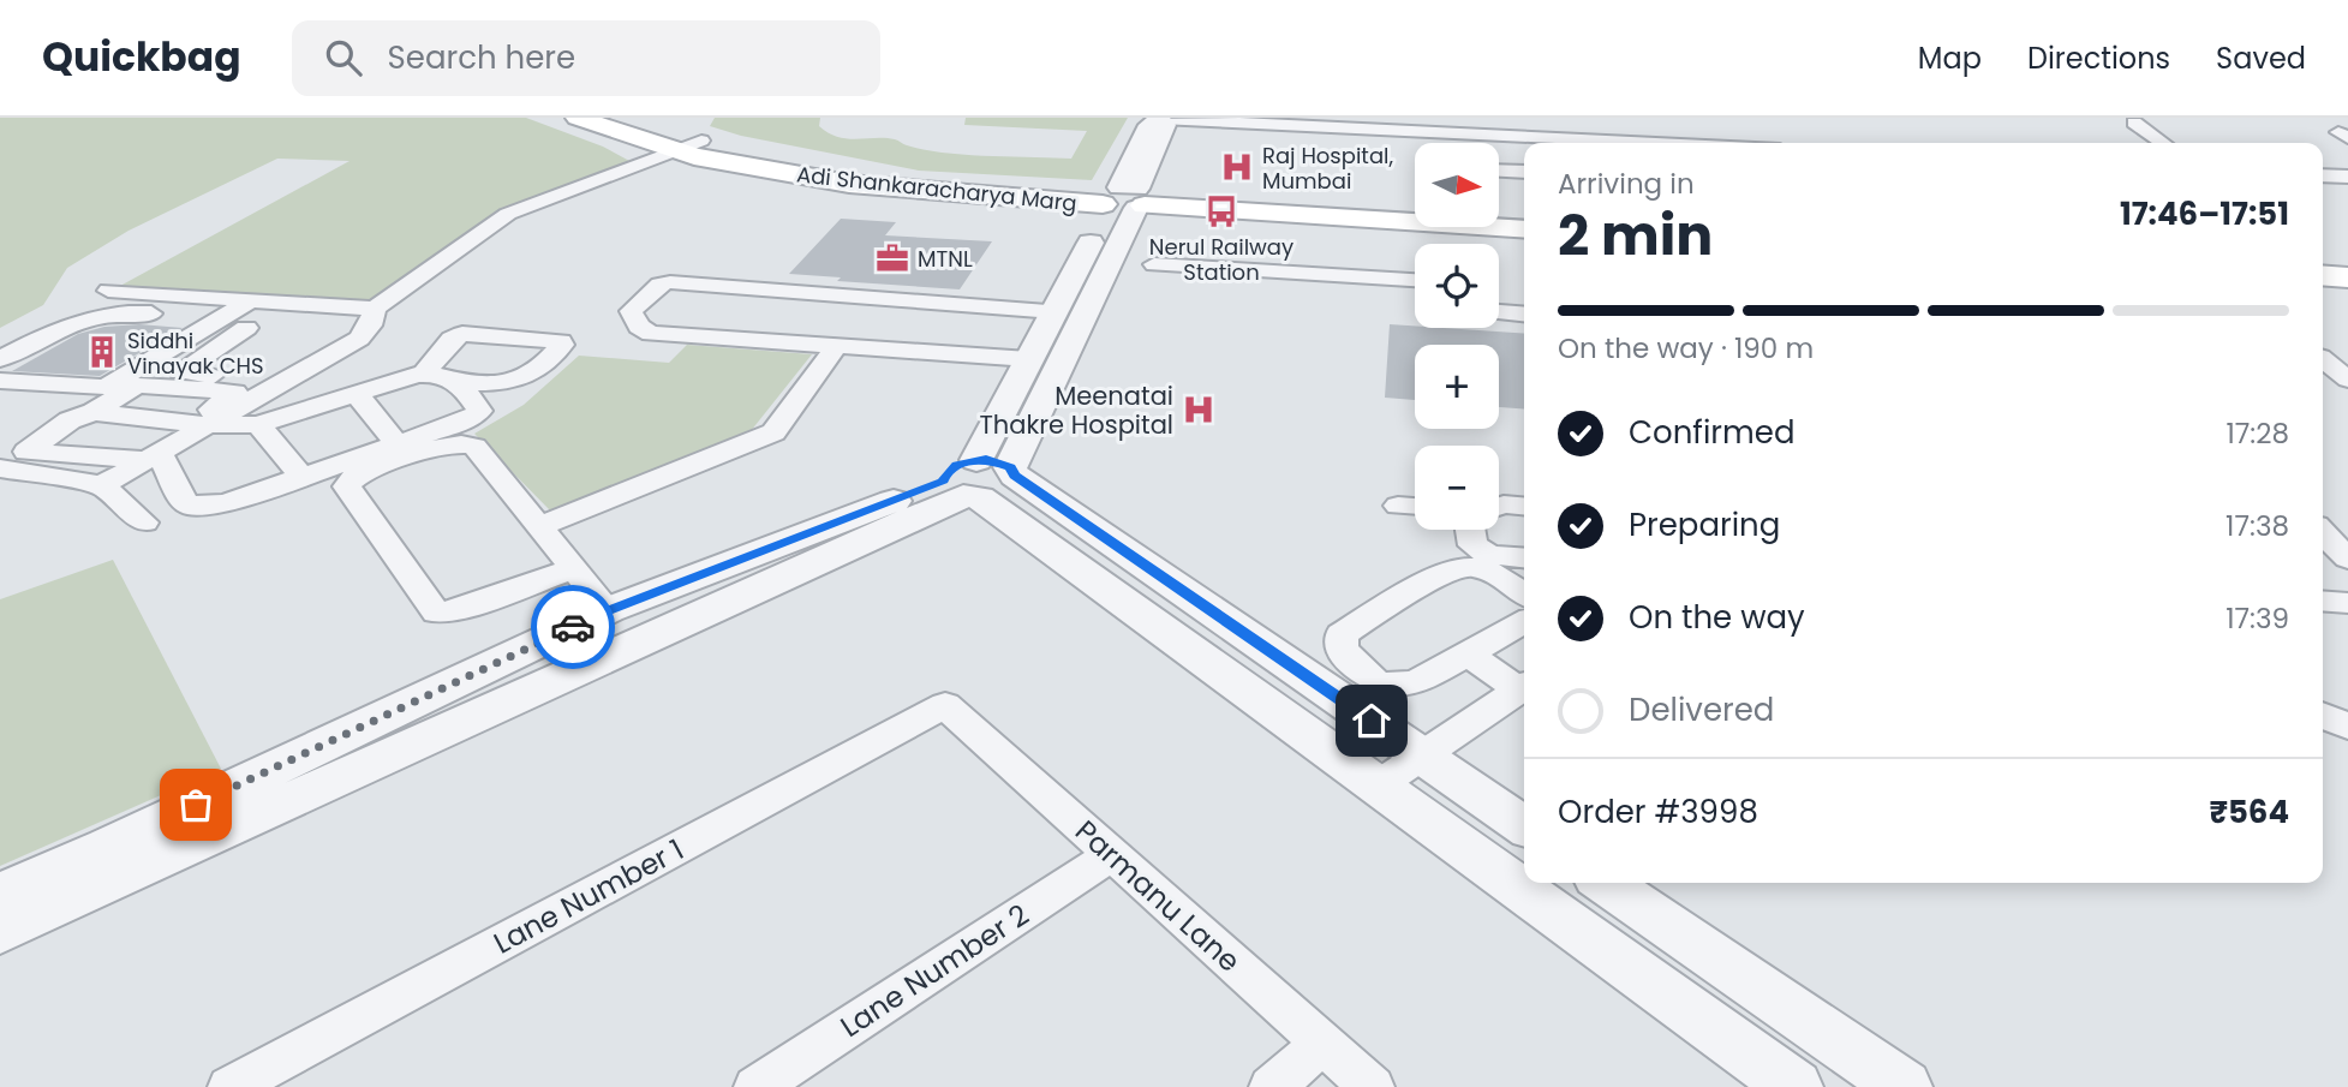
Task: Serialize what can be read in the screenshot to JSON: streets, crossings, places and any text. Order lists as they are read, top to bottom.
{
  "streets": {
    "main road": ["Adi Shankaracharya Marg"],
    "street": ["Lane Number 1", "Parmanu Lane", "Lane Number 2"]
  },
  "crossings": [
    ["Lane Number 1", "Parmanu Lane"],
    ["Parmanu Lane", "Lane Number 2"]
  ],
  "places": {
    "hospital": ["Raj Hospital, Mumbai", "Meenatai Thakre Hospital"],
    "bus stop": ["Nerul Railway Station"],
    "office": ["MTNL"],
    "building": ["Siddhi Vinayak CHS"]
  },
  "north": "right",
  "page": {
    "header": "Quickbag",
    "search": "Search here",
    "nav": ["Map", "Directions", "Saved"],
    "map_buttons": ["+", "−"],
    "heading": ["2 min", "Arriving in", "17:46–17:51"],
    "panel": ["Order #3998", "₹564"],
    "bar": "On the way · 190 m",
    "list": [
      ["Confirmed", "17:28"],
      ["Preparing", "17:38"],
      ["On the way", "17:39"],
      "Delivered"
    ]
  }
}
